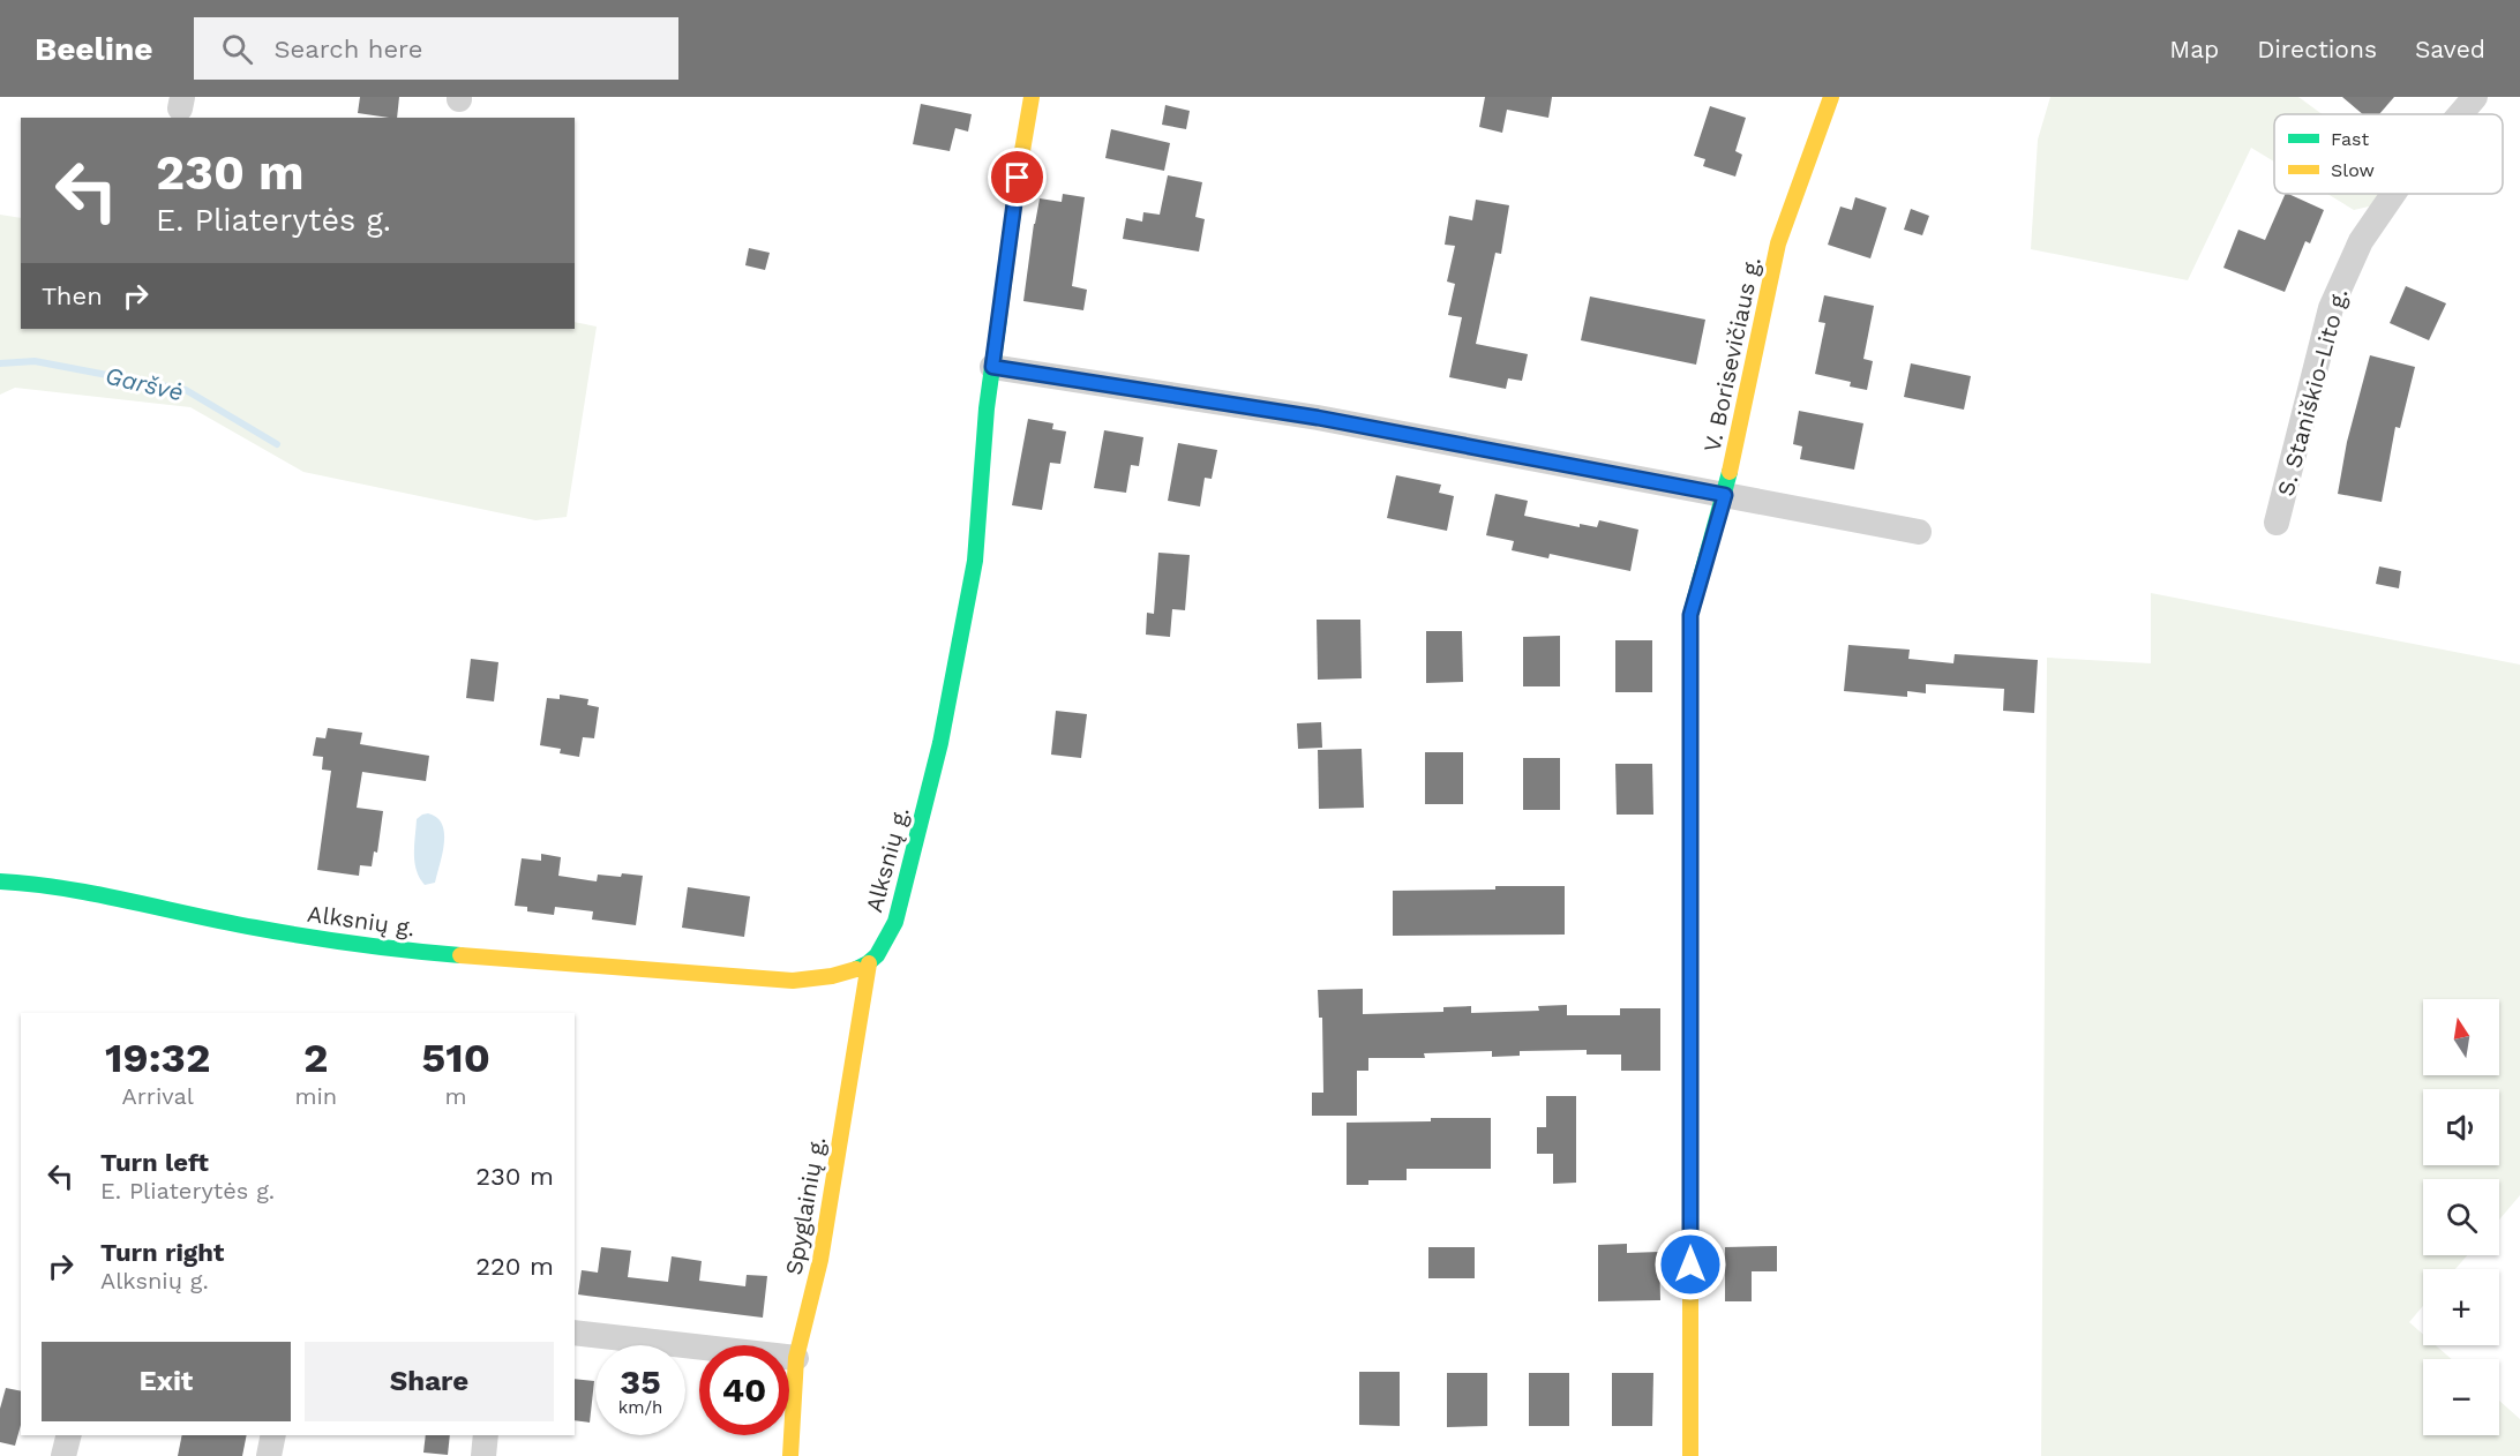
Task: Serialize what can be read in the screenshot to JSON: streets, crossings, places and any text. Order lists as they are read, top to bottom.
{
  "streets": {
    "street": [
      "V. Borisevičiaus g.",
      "S. Staniškio-Lito g.",
      "Alksnių g.",
      "Spyglainių g."
    ]
  },
  "crossings": [
    ["Alksnių g.", "Spyglainių g."]
  ],
  "water": ["Garšvė"],
  "legend": ["Fast", "Slow"],
  "north": "top",
  "page": {
    "header": "Beeline",
    "search": "Search here",
    "nav": ["Map", "Directions", "Saved"],
    "turn": ["230 m", "E. Pliaterytės g."],
    "then": "Then",
    "map_buttons": ["+", "−"],
    "eta": [
      "19:32",
      "Arrival",
      "2",
      "min",
      "510",
      "m"
    ],
    "list": [
      {
        "name": "Turn left",
        "note": "E. Pliaterytės g.",
        "value": "230 m"
      },
      {
        "name": "Turn right",
        "note": "Alksnių g.",
        "value": "220 m"
      }
    ],
    "buttons": ["Exit", "Share"],
    "speed": "35 km/h",
    "limit": "40"
  }
}
